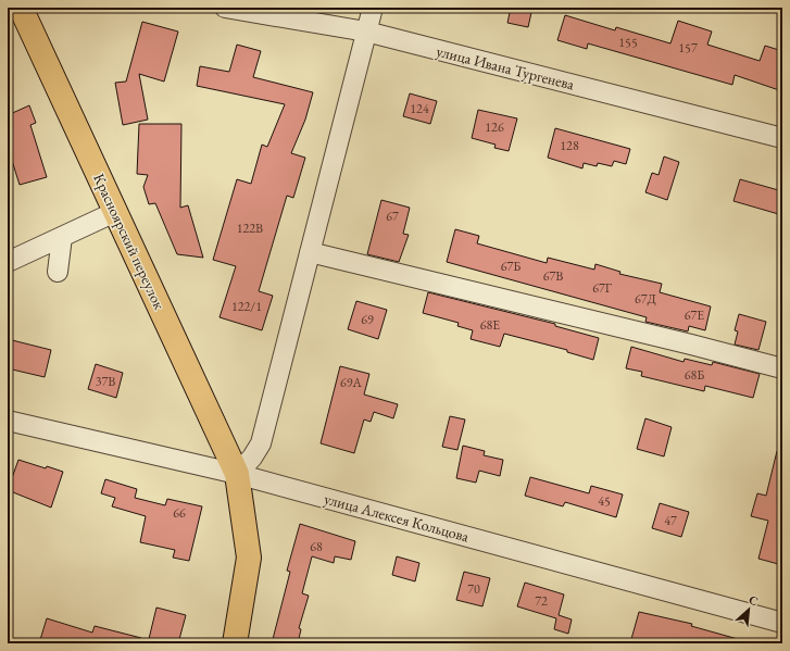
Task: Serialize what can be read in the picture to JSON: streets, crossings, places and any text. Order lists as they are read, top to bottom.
{
  "streets": {
    "main road": ["Красноярский переулок"],
    "street": ["улица Ивана Тургенева", "улица Алексея Кольцова"]
  },
  "crossings": [
    ["Красноярский переулок", "улица Алексея Кольцова"]
  ],
  "house_numbers": [
    "155",
    "157",
    "124",
    "126",
    "128",
    "67",
    "122В",
    "67Б",
    "67В",
    "67Г",
    "67Д",
    "122/1",
    "67Е",
    "69",
    "68Е",
    "68Б",
    "37В",
    "69А",
    "45",
    "66",
    "47",
    "68",
    "70",
    "72"
  ],
  "north": "top right"
}
